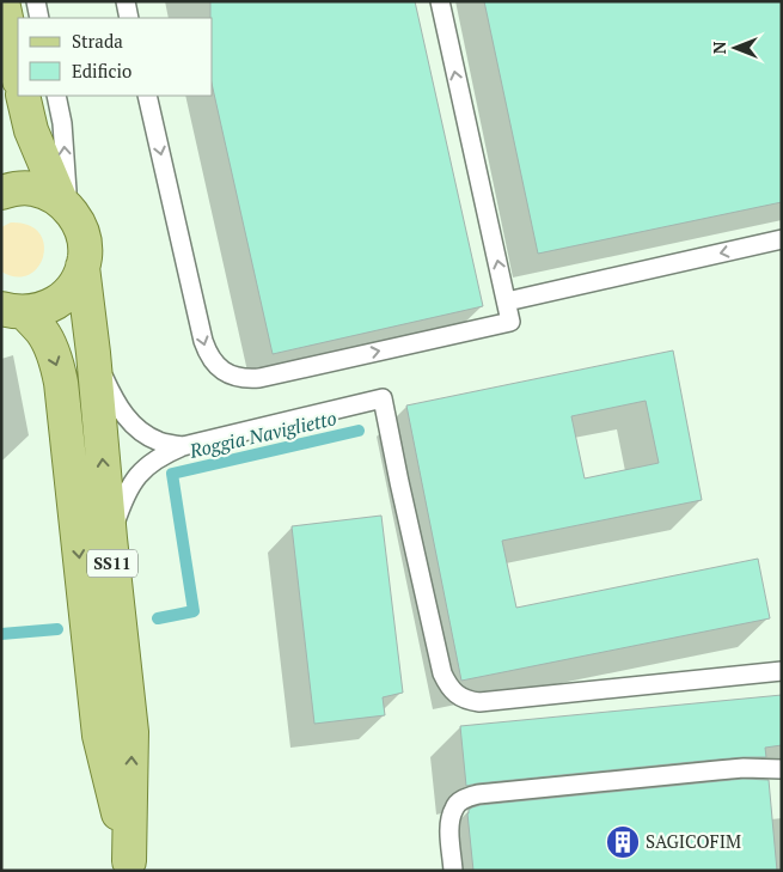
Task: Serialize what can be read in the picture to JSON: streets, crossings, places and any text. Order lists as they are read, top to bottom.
{
  "streets": {
    "main road": ["SS11"]
  },
  "water": ["Roggia Naviglietto"],
  "places": {
    "building": ["SAGICOFIM"]
  },
  "legend": ["Strada", "Edificio"],
  "north": "left"
}
